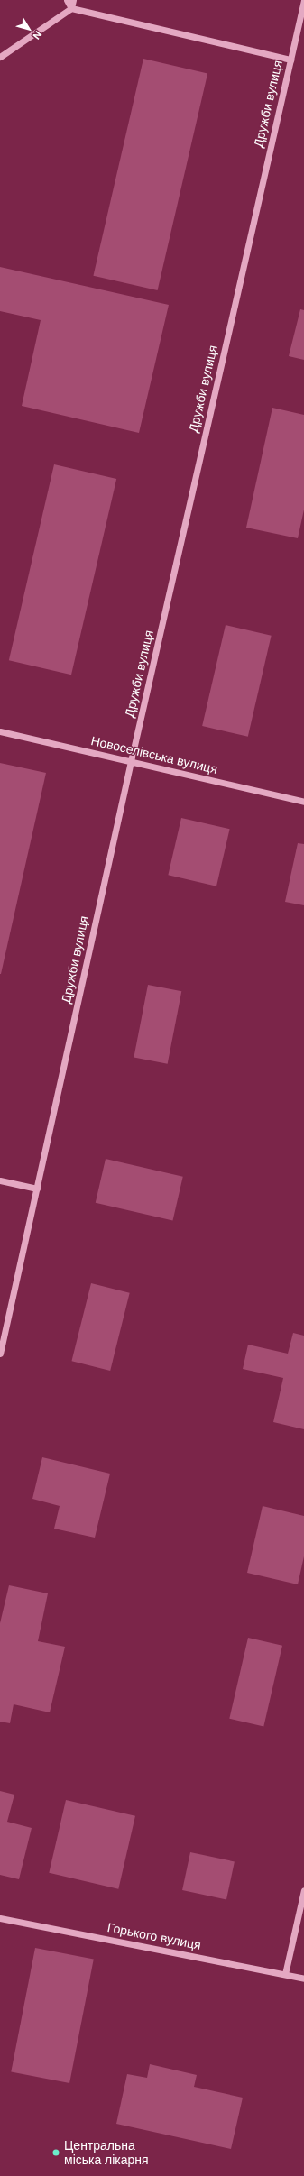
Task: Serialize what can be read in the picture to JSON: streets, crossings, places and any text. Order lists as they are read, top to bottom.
{
  "streets": {
    "street": ["Дружби вулиця", "Новоселівська вулиця", "Горького вулиця"]
  },
  "crossings": [
    ["Дружби вулиця", "Новоселівська вулиця"]
  ],
  "places": ["Центральна міська лікарня"],
  "north": "bottom right"
}
